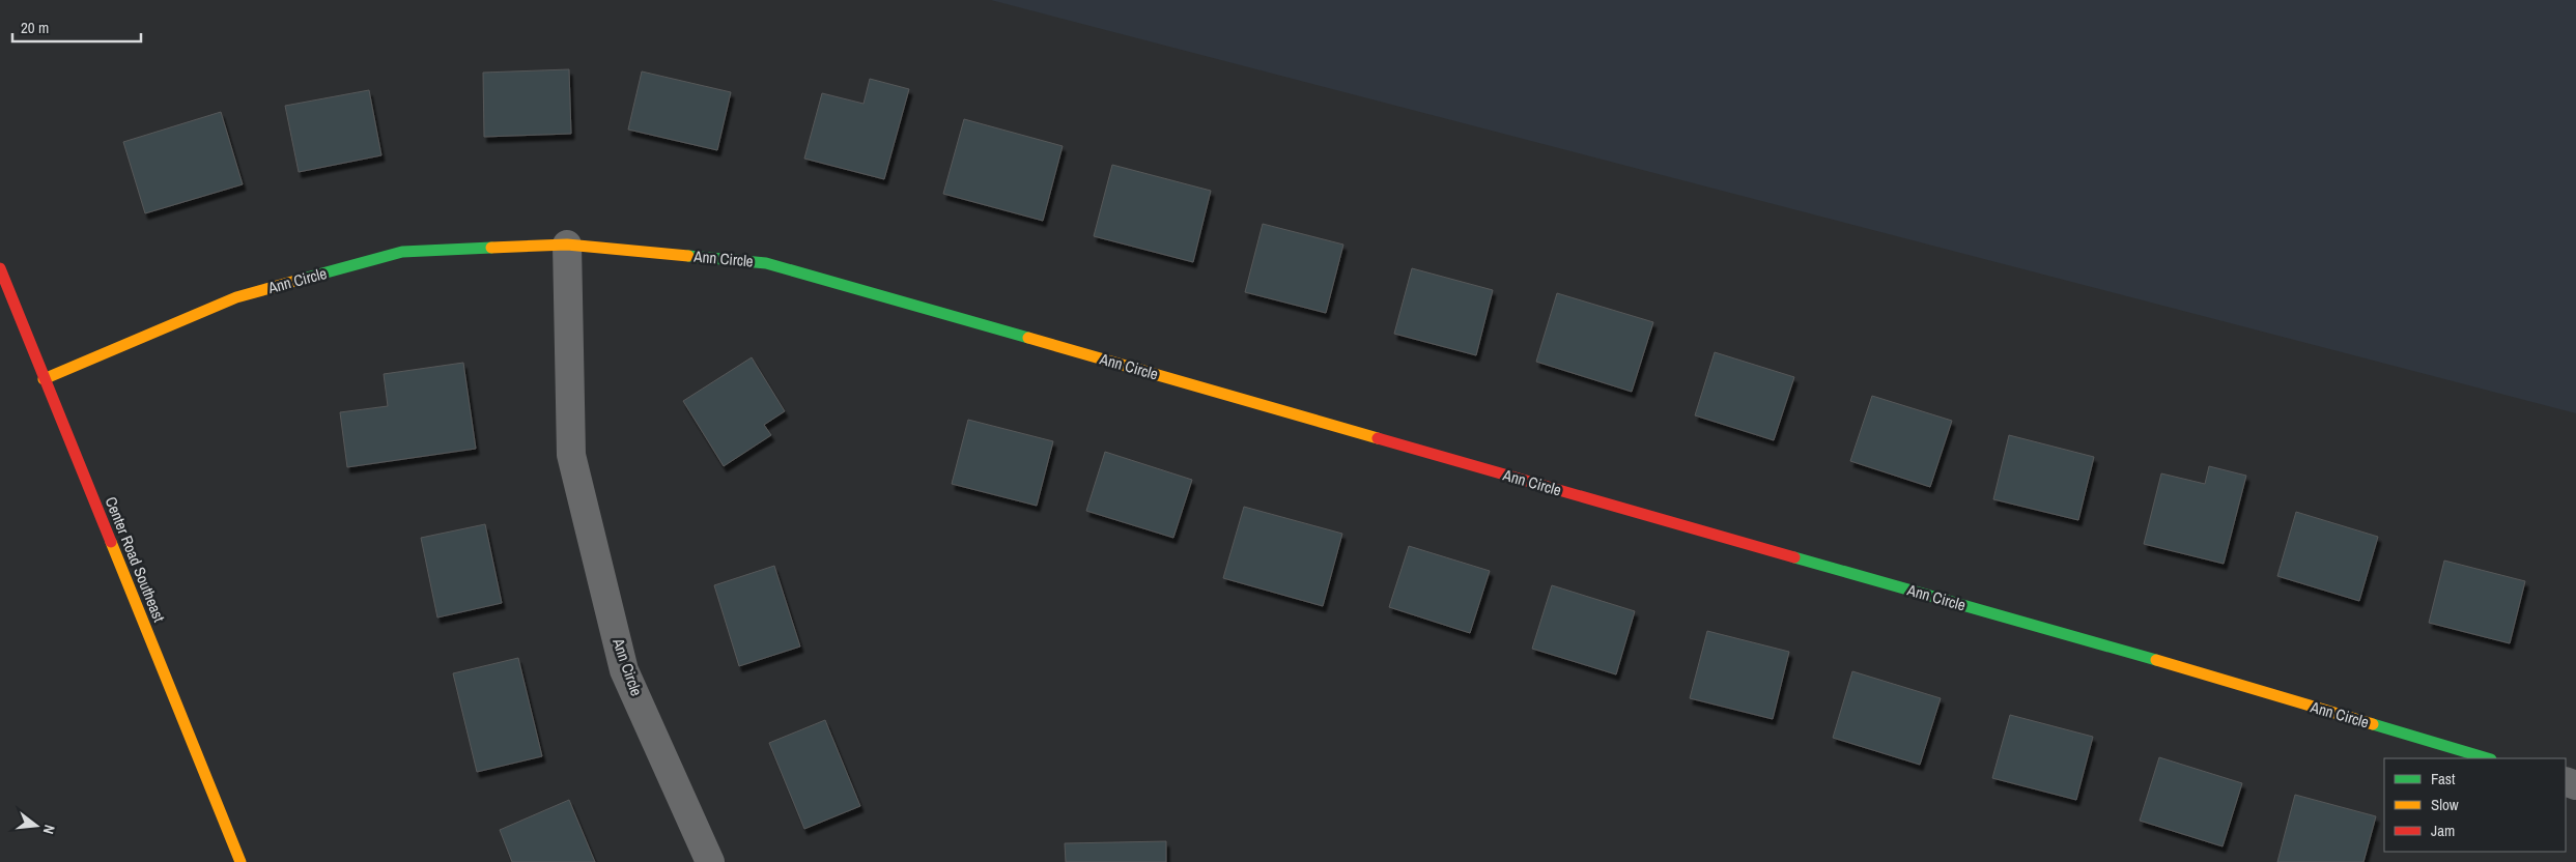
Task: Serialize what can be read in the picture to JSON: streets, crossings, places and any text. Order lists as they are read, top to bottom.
{
  "streets": {
    "street": ["Ann Circle", "Center Road Southeast"]
  },
  "crossings": [
    ["Ann Circle", "Center Road Southeast"]
  ],
  "legend": ["Fast", "Slow", "Jam"],
  "scale_bar": "20 m",
  "north": "right"
}
